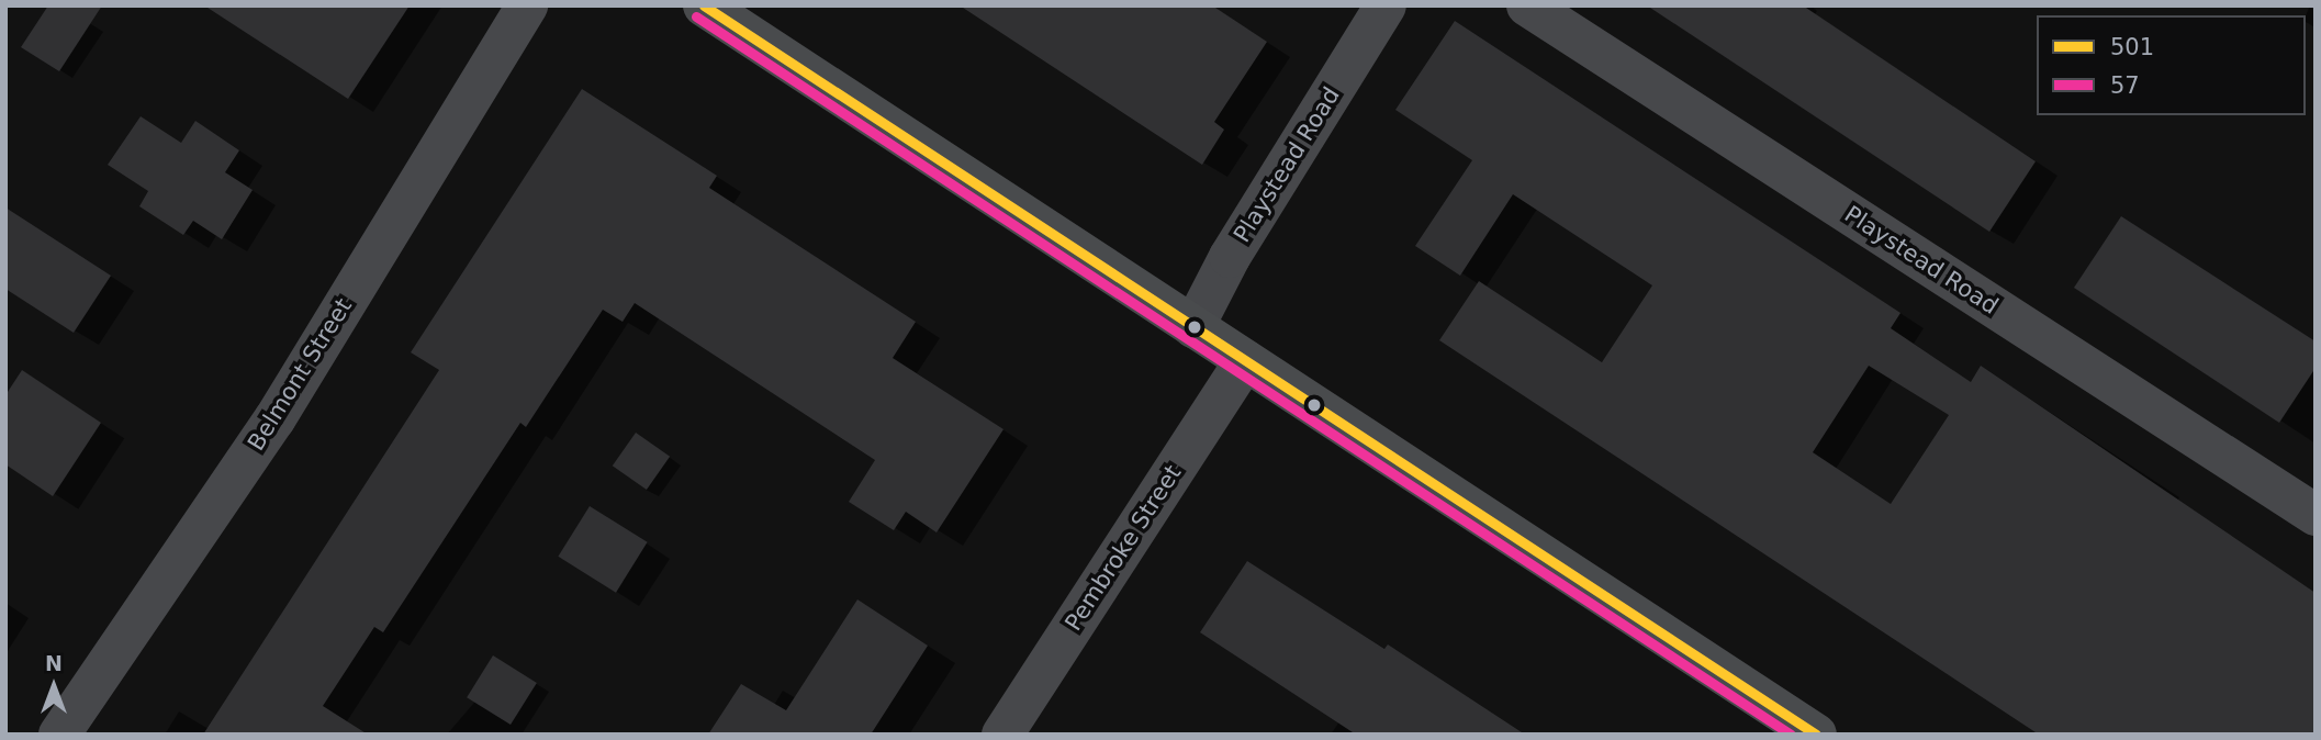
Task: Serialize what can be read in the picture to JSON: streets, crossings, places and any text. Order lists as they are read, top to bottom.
{
  "streets": {
    "street": ["Playstead Road", "Belmont Street", "Pembroke Street"]
  },
  "lines": ["transit line 501", "transit line 57"],
  "legend": ["501", "57"],
  "north": "top"
}
